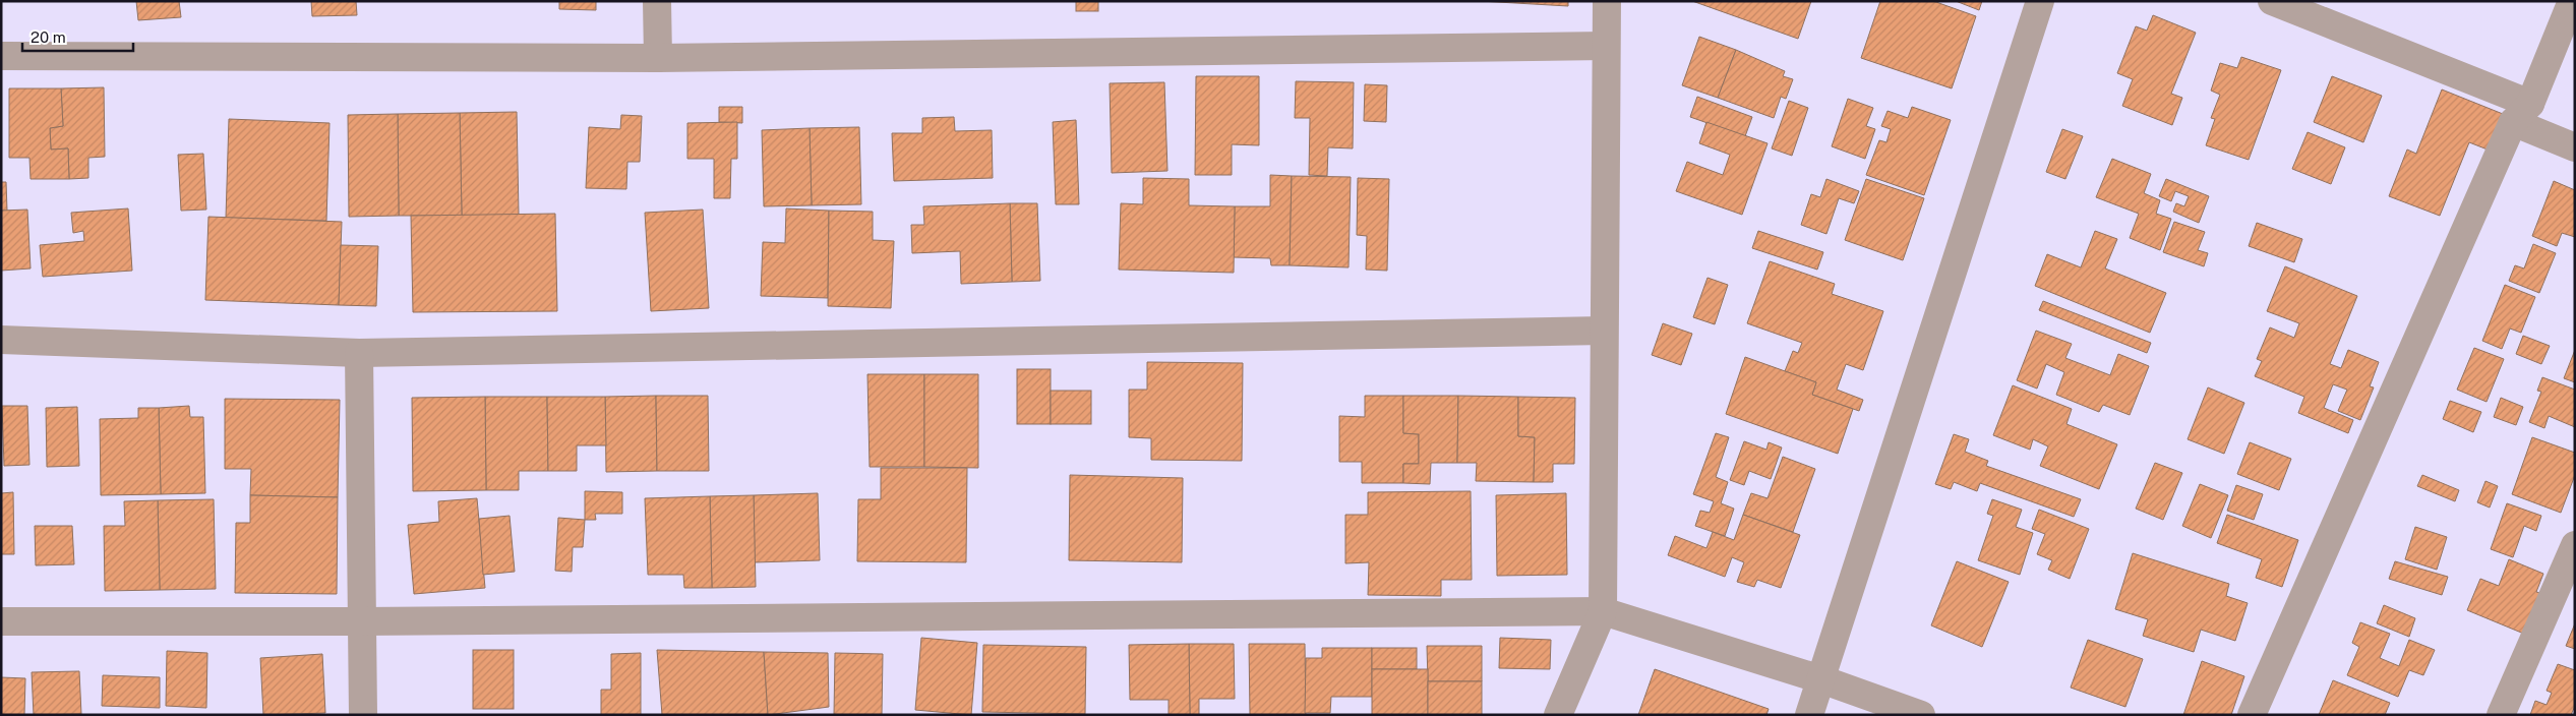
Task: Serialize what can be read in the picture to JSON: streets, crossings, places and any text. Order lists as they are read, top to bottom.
{
  "scale_bar": "20 m"
}
